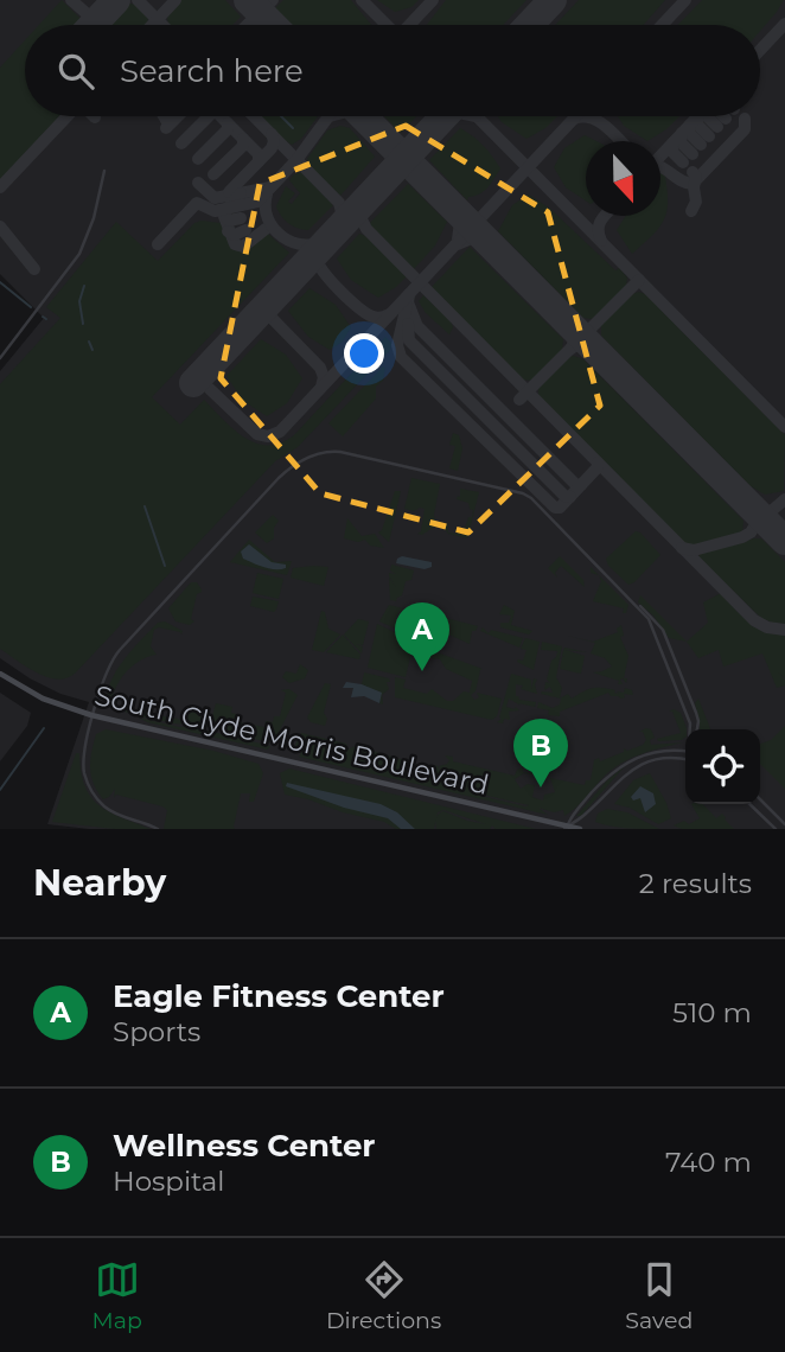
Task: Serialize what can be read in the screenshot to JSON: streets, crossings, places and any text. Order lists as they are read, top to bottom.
{
  "streets": {
    "main road": ["South Clyde Morris Boulevard"]
  },
  "north": "bottom",
  "page": {
    "search": "Search here",
    "pins": ["A", "B"],
    "heading": ["Nearby", "2 results"],
    "list": [
      {
        "mark": "A",
        "name": "Eagle Fitness Center",
        "note": "Sports",
        "value": "510 m"
      },
      {
        "mark": "B",
        "name": "Wellness Center",
        "note": "Hospital",
        "value": "740 m"
      }
    ],
    "nav": ["Map", "Directions", "Saved"]
  }
}
